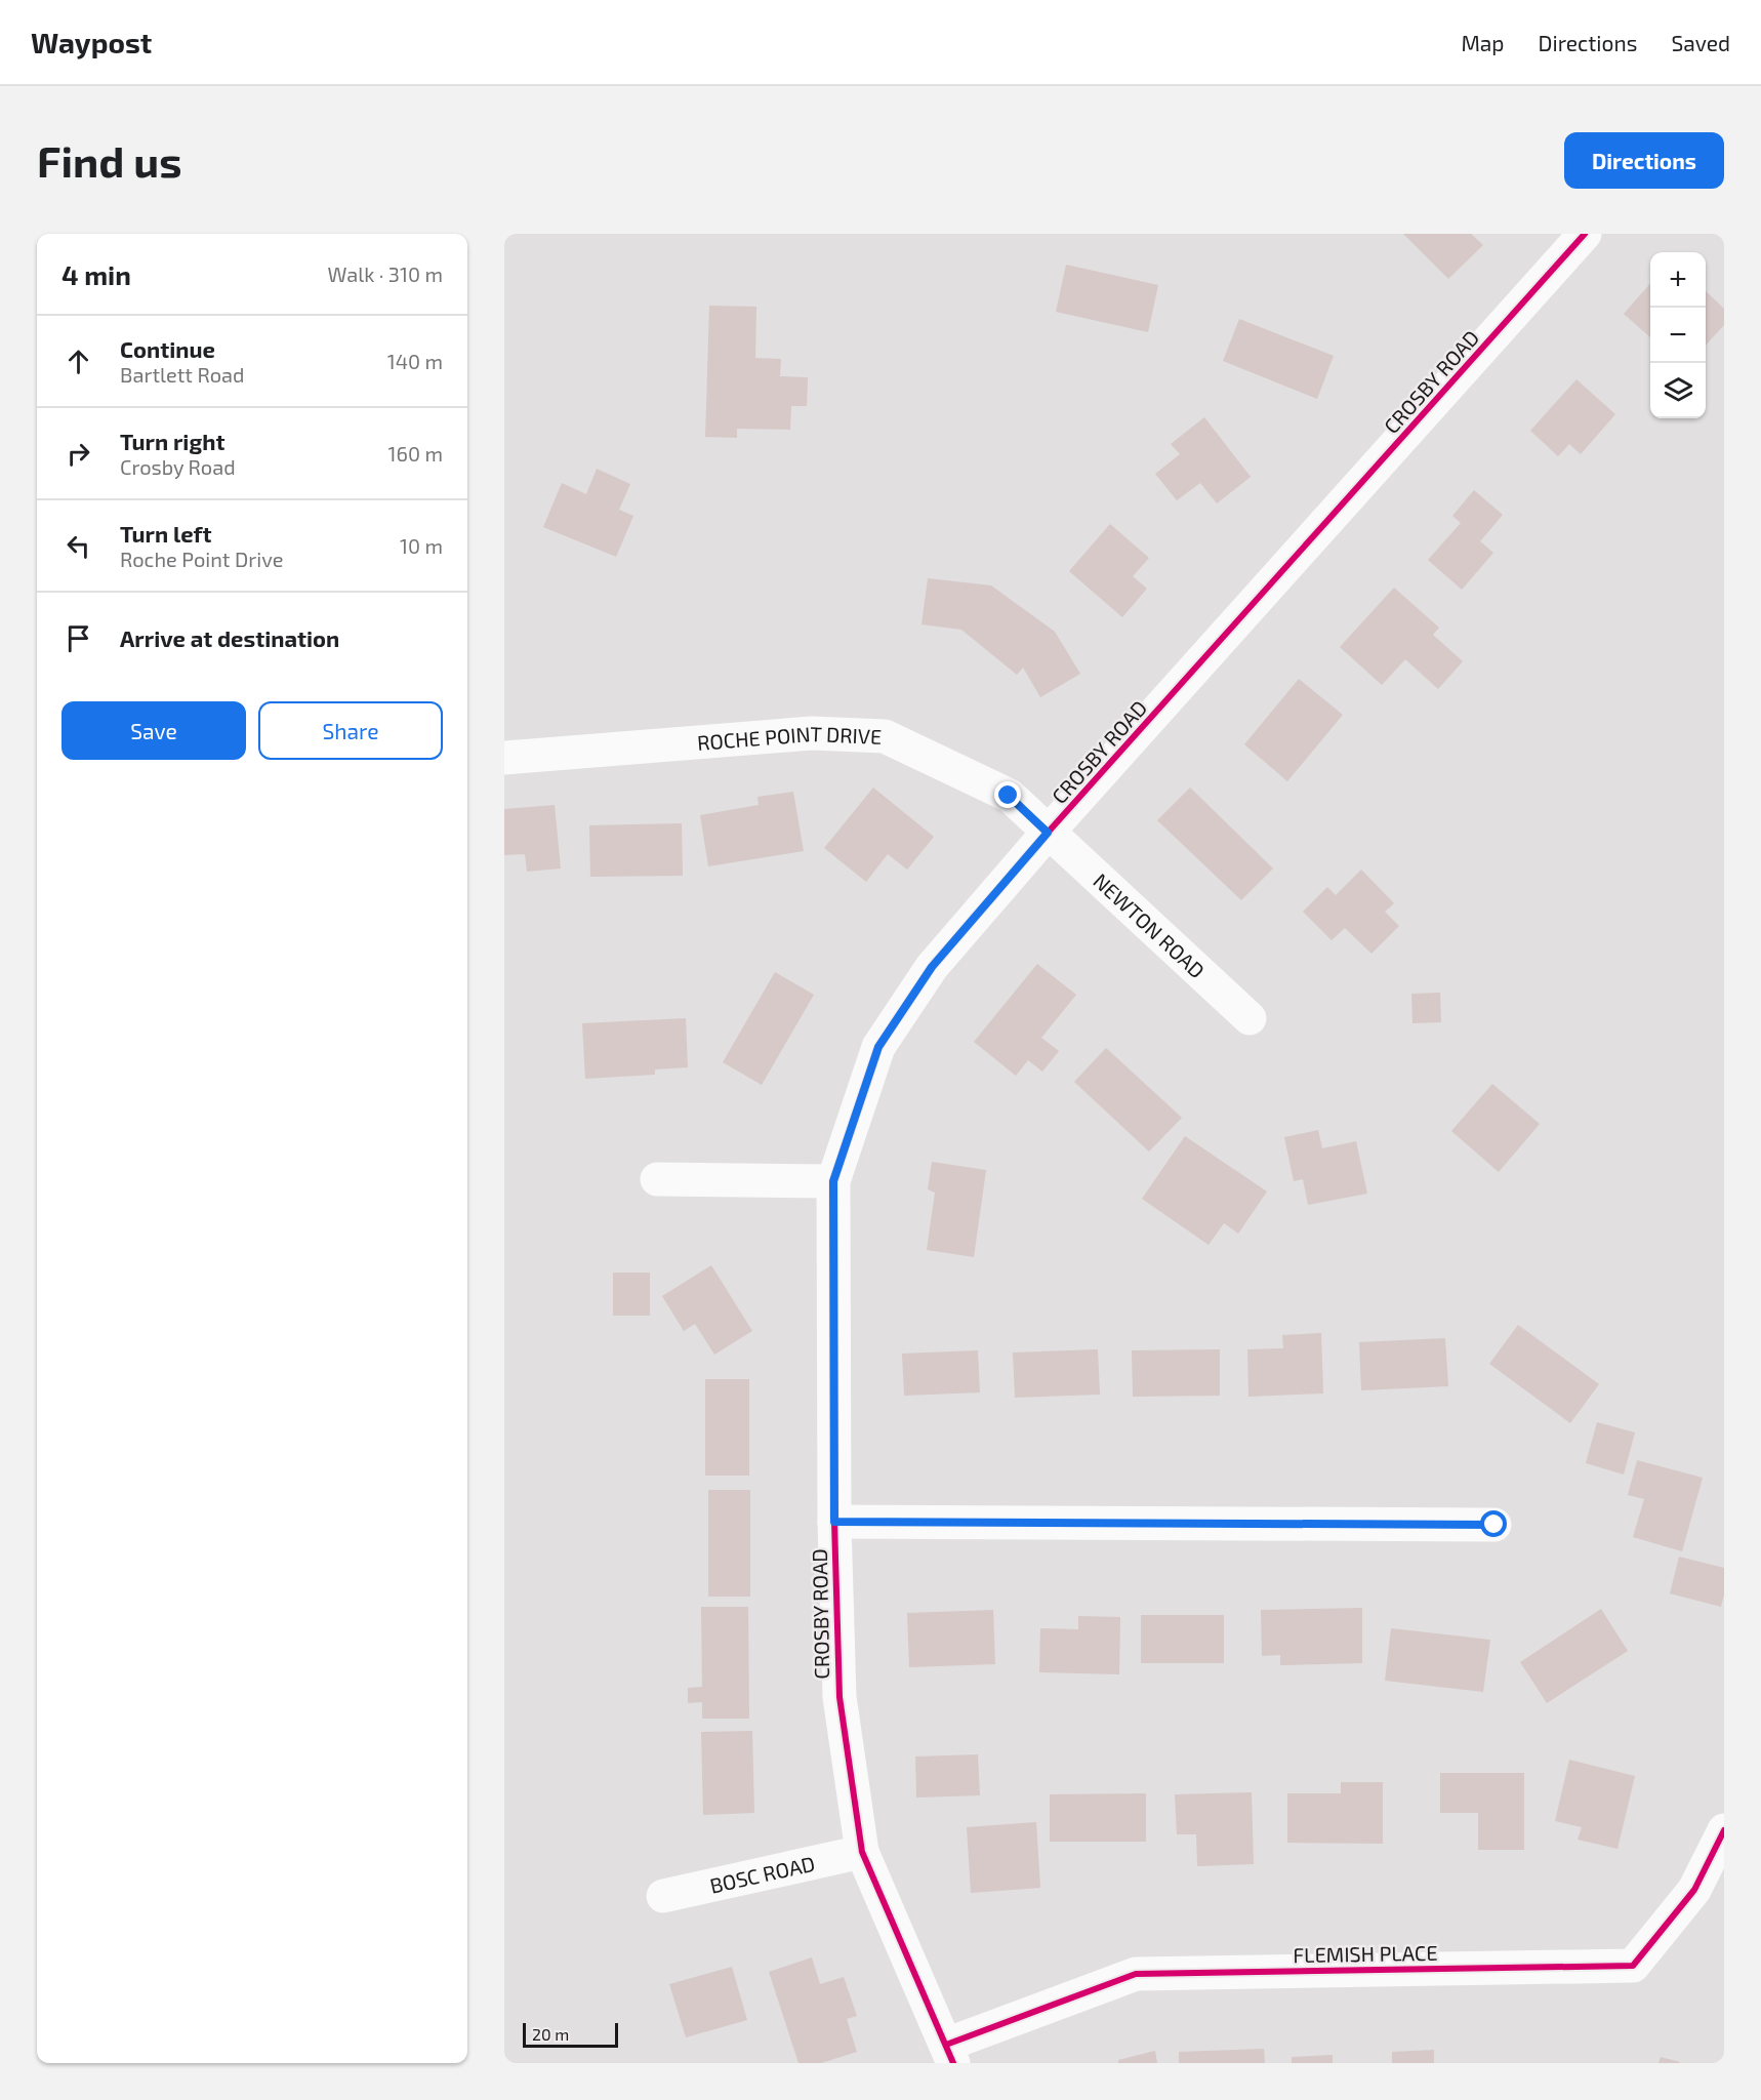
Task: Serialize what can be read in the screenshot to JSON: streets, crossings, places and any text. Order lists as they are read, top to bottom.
{
  "streets": {
    "street": [
      "CROSBY ROAD",
      "ROCHE POINT DRIVE",
      "NEWTON ROAD",
      "BOSC ROAD",
      "FLEMISH PLACE"
    ]
  },
  "crossings": [
    ["CROSBY ROAD", "ROCHE POINT DRIVE"],
    ["CROSBY ROAD", "NEWTON ROAD"],
    ["CROSBY ROAD", "BOSC ROAD"],
    ["CROSBY ROAD", "FLEMISH PLACE"],
    ["ROCHE POINT DRIVE", "NEWTON ROAD"]
  ],
  "scale_bar": "20 m",
  "page": {
    "header": "Waypost",
    "nav": ["Map", "Directions", "Saved"],
    "buttons": [
      "Directions",
      ["Save", "Share"]
    ],
    "title": "Find us",
    "heading": ["4 min", "Walk · 310 m"],
    "map_buttons": ["+", "−"],
    "list": [
      ["Continue", "Bartlett Road", "140 m"],
      ["Turn right", "Crosby Road", "160 m"],
      ["Turn left", "Roche Point Drive", "10 m"],
      "Arrive at destination"
    ],
    "scale": "20 m"
  }
}
